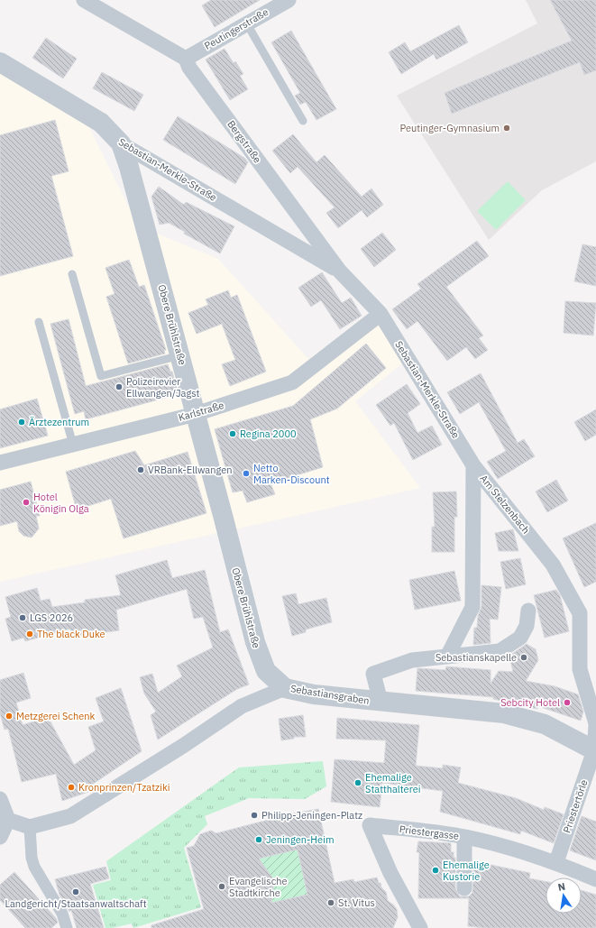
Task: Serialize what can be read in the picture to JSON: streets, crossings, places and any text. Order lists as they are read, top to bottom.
{
  "streets": {
    "street": [
      "Peutingerstraße",
      "Bergstraße",
      "Sebastian-Merkle-Straße",
      "Obere Brühlstraße",
      "Karlstraße",
      "Am Stelzenbach",
      "Sebastiansgraben",
      "Priestertörle",
      "Priestergasse"
    ]
  },
  "crossings": [
    ["Peutingerstraße", "Bergstraße"],
    ["Bergstraße", "Sebastian-Merkle-Straße"],
    ["Bergstraße", "Karlstraße"],
    ["Sebastian-Merkle-Straße", "Obere Brühlstraße"],
    ["Sebastian-Merkle-Straße", "Karlstraße"],
    ["Sebastian-Merkle-Straße", "Am Stelzenbach"],
    ["Obere Brühlstraße", "Karlstraße"],
    ["Obere Brühlstraße", "Sebastiansgraben"],
    ["Am Stelzenbach", "Sebastiansgraben"],
    ["Am Stelzenbach", "Priestertörle"],
    ["Sebastiansgraben", "Priestertörle"],
    ["Priestertörle", "Priestergasse"]
  ],
  "places": [
    "Peutinger-Gymnasium",
    "Polizeirevier Ellwangen/Jagst",
    "Ärztezentrum",
    "Regina 2000",
    "VRBank-Ellwangen",
    "Netto Marken-Discount",
    "Hotel Königin Olga",
    "LGS 2026",
    "The black Duke",
    "Sebastianskapelle",
    "Sebcity Hotel",
    "Metzgerei Schenk",
    "Ehemalige Statthalterei",
    "Kronprinzen/Tzatziki",
    "Philipp-Jeningen-Platz",
    "Jeningen-Heim",
    "Ehemalige Kustorie",
    "Evangelische Stadtkirche",
    "Landgericht/Staatsanwaltschaft",
    "St. Vitus"
  ],
  "north": "top"
}
